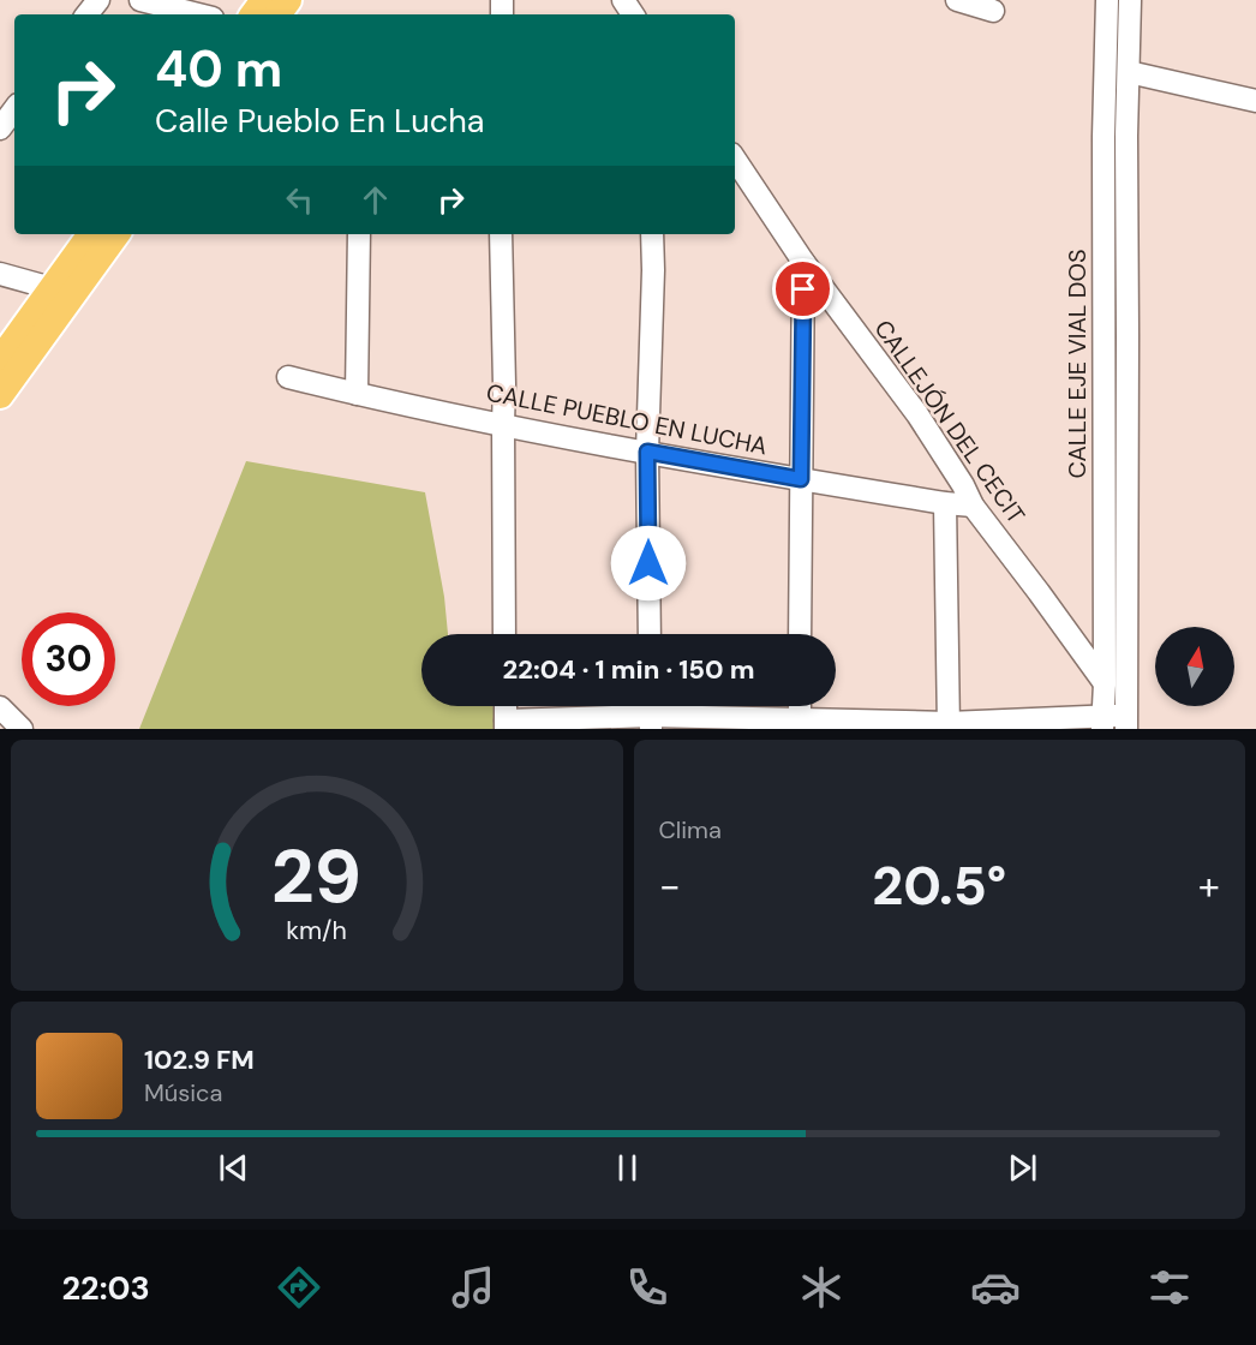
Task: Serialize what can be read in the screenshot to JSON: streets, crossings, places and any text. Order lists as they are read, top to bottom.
{
  "streets": {
    "street": ["CALLE EJE VIAL DOS", "CALLE PUEBLO EN LUCHA", "CALLEJÓN DEL CECIT"]
  },
  "crossings": [
    ["CALLE EJE VIAL DOS", "CALLEJÓN DEL CECIT"],
    ["CALLE PUEBLO EN LUCHA", "CALLEJÓN DEL CECIT"]
  ],
  "north": "top",
  "page": {
    "turn": ["40 m", "Calle Pueblo En Lucha"],
    "limit": "30",
    "trip": "22:04 · 1 min · 150 m",
    "tile": "Clima",
    "heat": ["−", "20.5°", "+"],
    "song": ["102.9 FM", "Música"],
    "tabs": "22:03",
    "gauge": ["29", "km/h"]
  }
}
